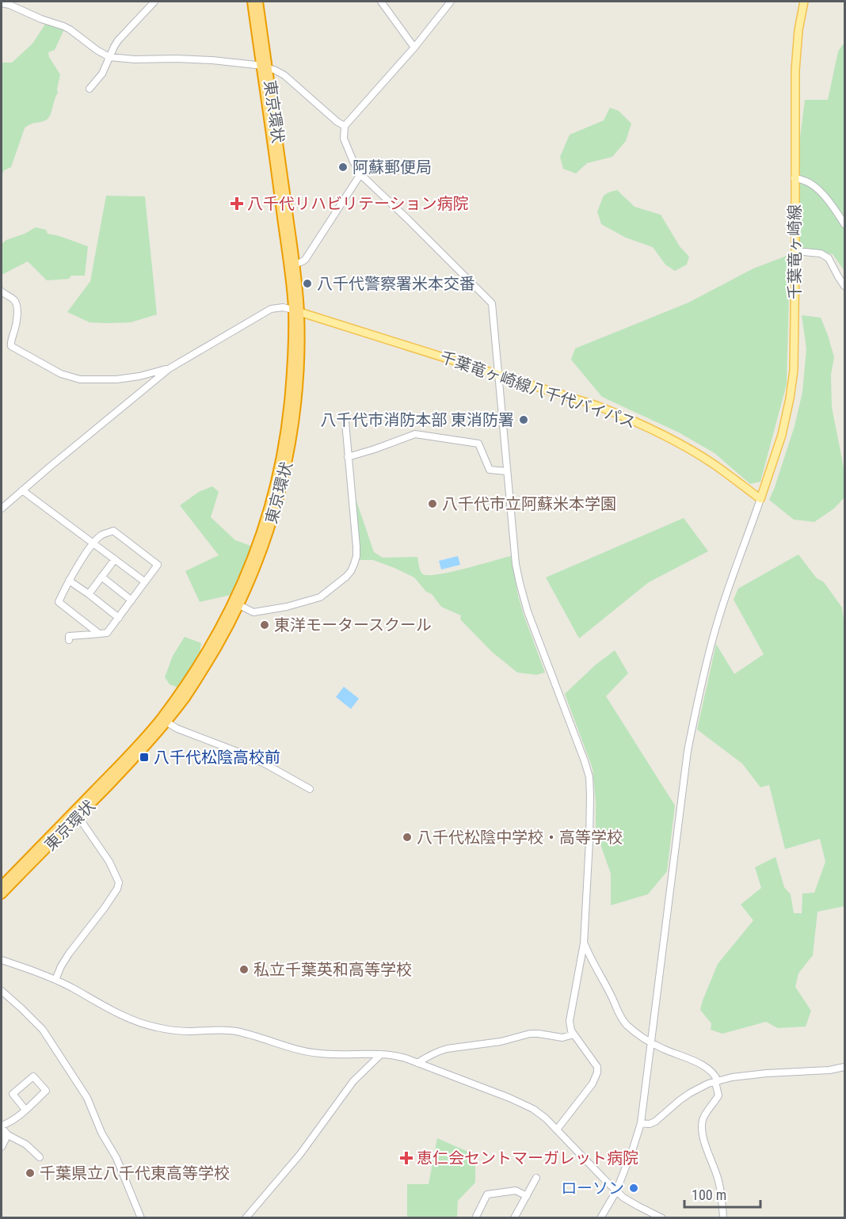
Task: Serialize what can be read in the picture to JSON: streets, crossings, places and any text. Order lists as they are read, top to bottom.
{
  "streets": {
    "highway": ["東京環状"],
    "main road": ["千葉竜ヶ崎線", "千葉竜ヶ崎線八千代バイパス"]
  },
  "crossings": [
    ["東京環状", "千葉竜ヶ崎線八千代バイパス"],
    ["千葉竜ヶ崎線", "千葉竜ヶ崎線八千代バイパス"]
  ],
  "places": {
    "other": [
      "阿蘇郵便局",
      "八千代警察署米本交番",
      "八千代市消防本部 東消防署",
      "八千代市立阿蘇米本学園",
      "東洋モータースクール",
      "八千代松陰中学校・高等学校",
      "私立千葉英和高等学校",
      "千葉県立八千代東高等学校",
      "ローソン"
    ],
    "health": ["八千代リハビリテーション病院", "恵仁会セントマーガレット病院"],
    "transit": ["八千代松陰高校前"]
  },
  "scale_bar": "100 m"
}
